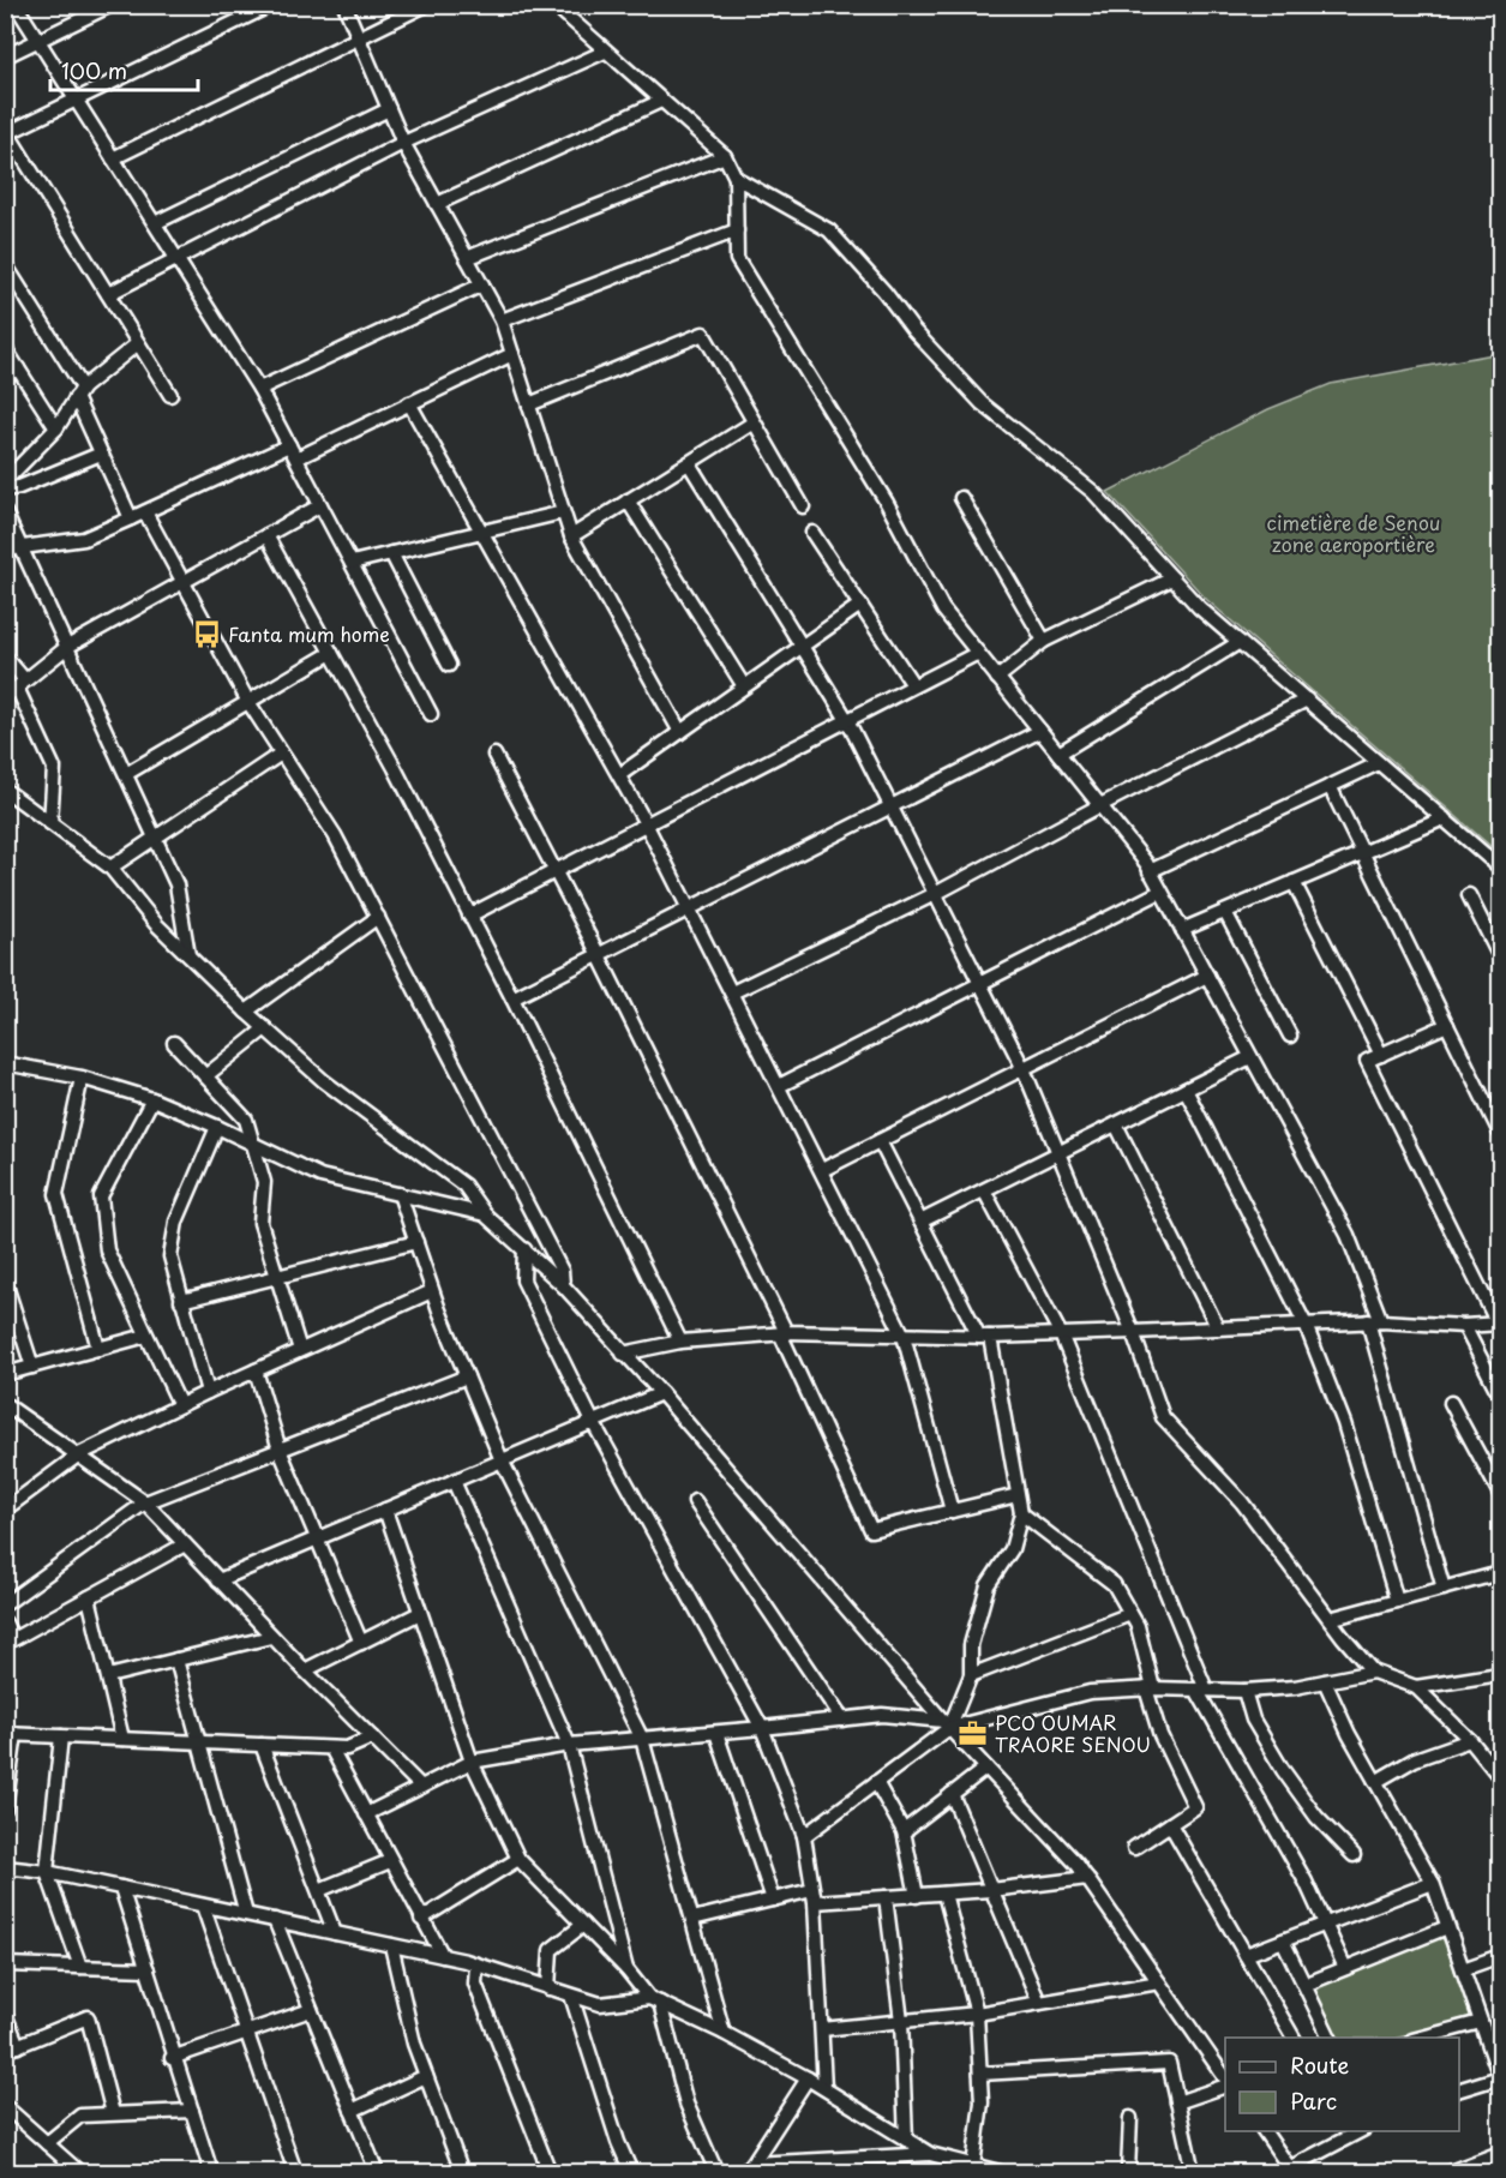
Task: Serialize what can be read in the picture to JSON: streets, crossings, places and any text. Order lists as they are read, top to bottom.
{
  "parks": ["cimetière de Senou zone aeroportière"],
  "places": {
    "bus stop": ["Fanta mum home"],
    "office": ["PCO OUMAR TRAORE SENOU"]
  },
  "legend": ["Route", "Parc"],
  "scale_bar": "100 m"
}
